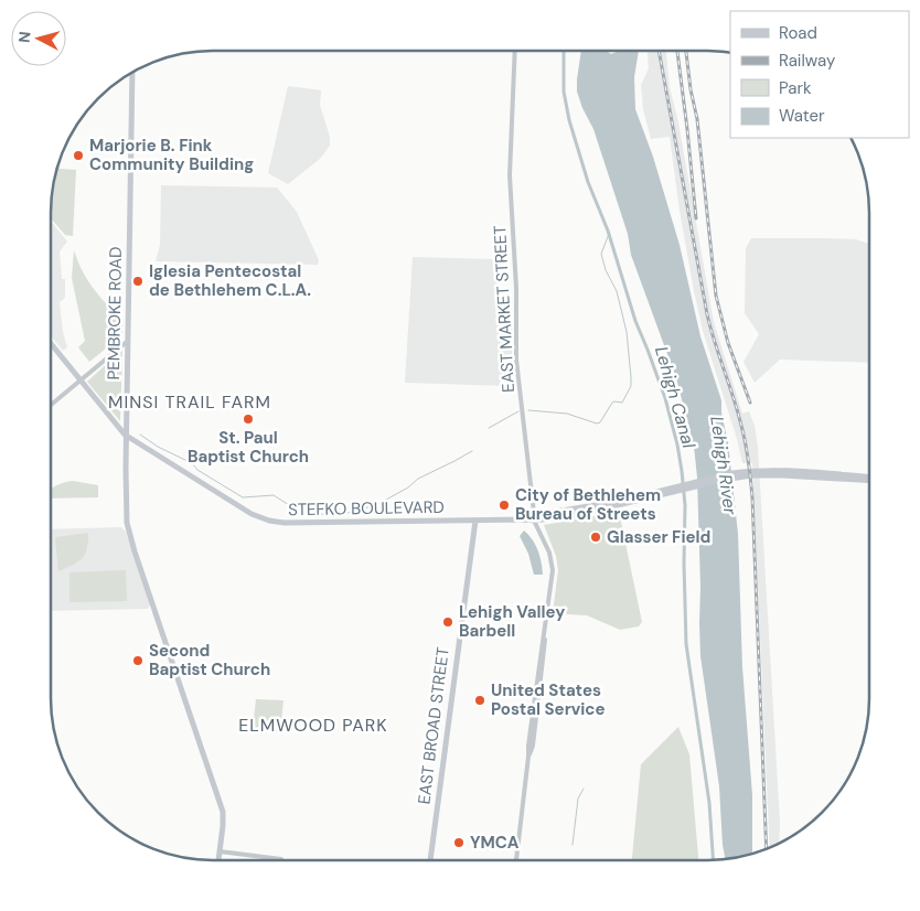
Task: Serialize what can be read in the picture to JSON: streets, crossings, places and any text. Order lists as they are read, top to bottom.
{
  "streets": {
    "main road": ["PEMBROKE ROAD", "STEFKO BOULEVARD", "EAST BROAD STREET"],
    "street": ["EAST MARKET STREET"]
  },
  "crossings": [
    ["EAST MARKET STREET", "STEFKO BOULEVARD"],
    ["PEMBROKE ROAD", "STEFKO BOULEVARD"],
    ["STEFKO BOULEVARD", "EAST BROAD STREET"]
  ],
  "districts": ["MINSI TRAIL FARM", "ELMWOOD PARK"],
  "water": ["Lehigh Canal", "Lehigh River"],
  "places": [
    "Marjorie B. Fink Community Building",
    "Iglesia Pentecostal de Bethlehem C.L.A.",
    "St. Paul Baptist Church",
    "City of Bethlehem Bureau of Streets",
    "Glasser Field",
    "Lehigh Valley Barbell",
    "Second Baptist Church",
    "United States Postal Service",
    "YMCA"
  ],
  "legend": [
    "Road",
    "Railway",
    "Park",
    "Water"
  ],
  "north": "left"
}
